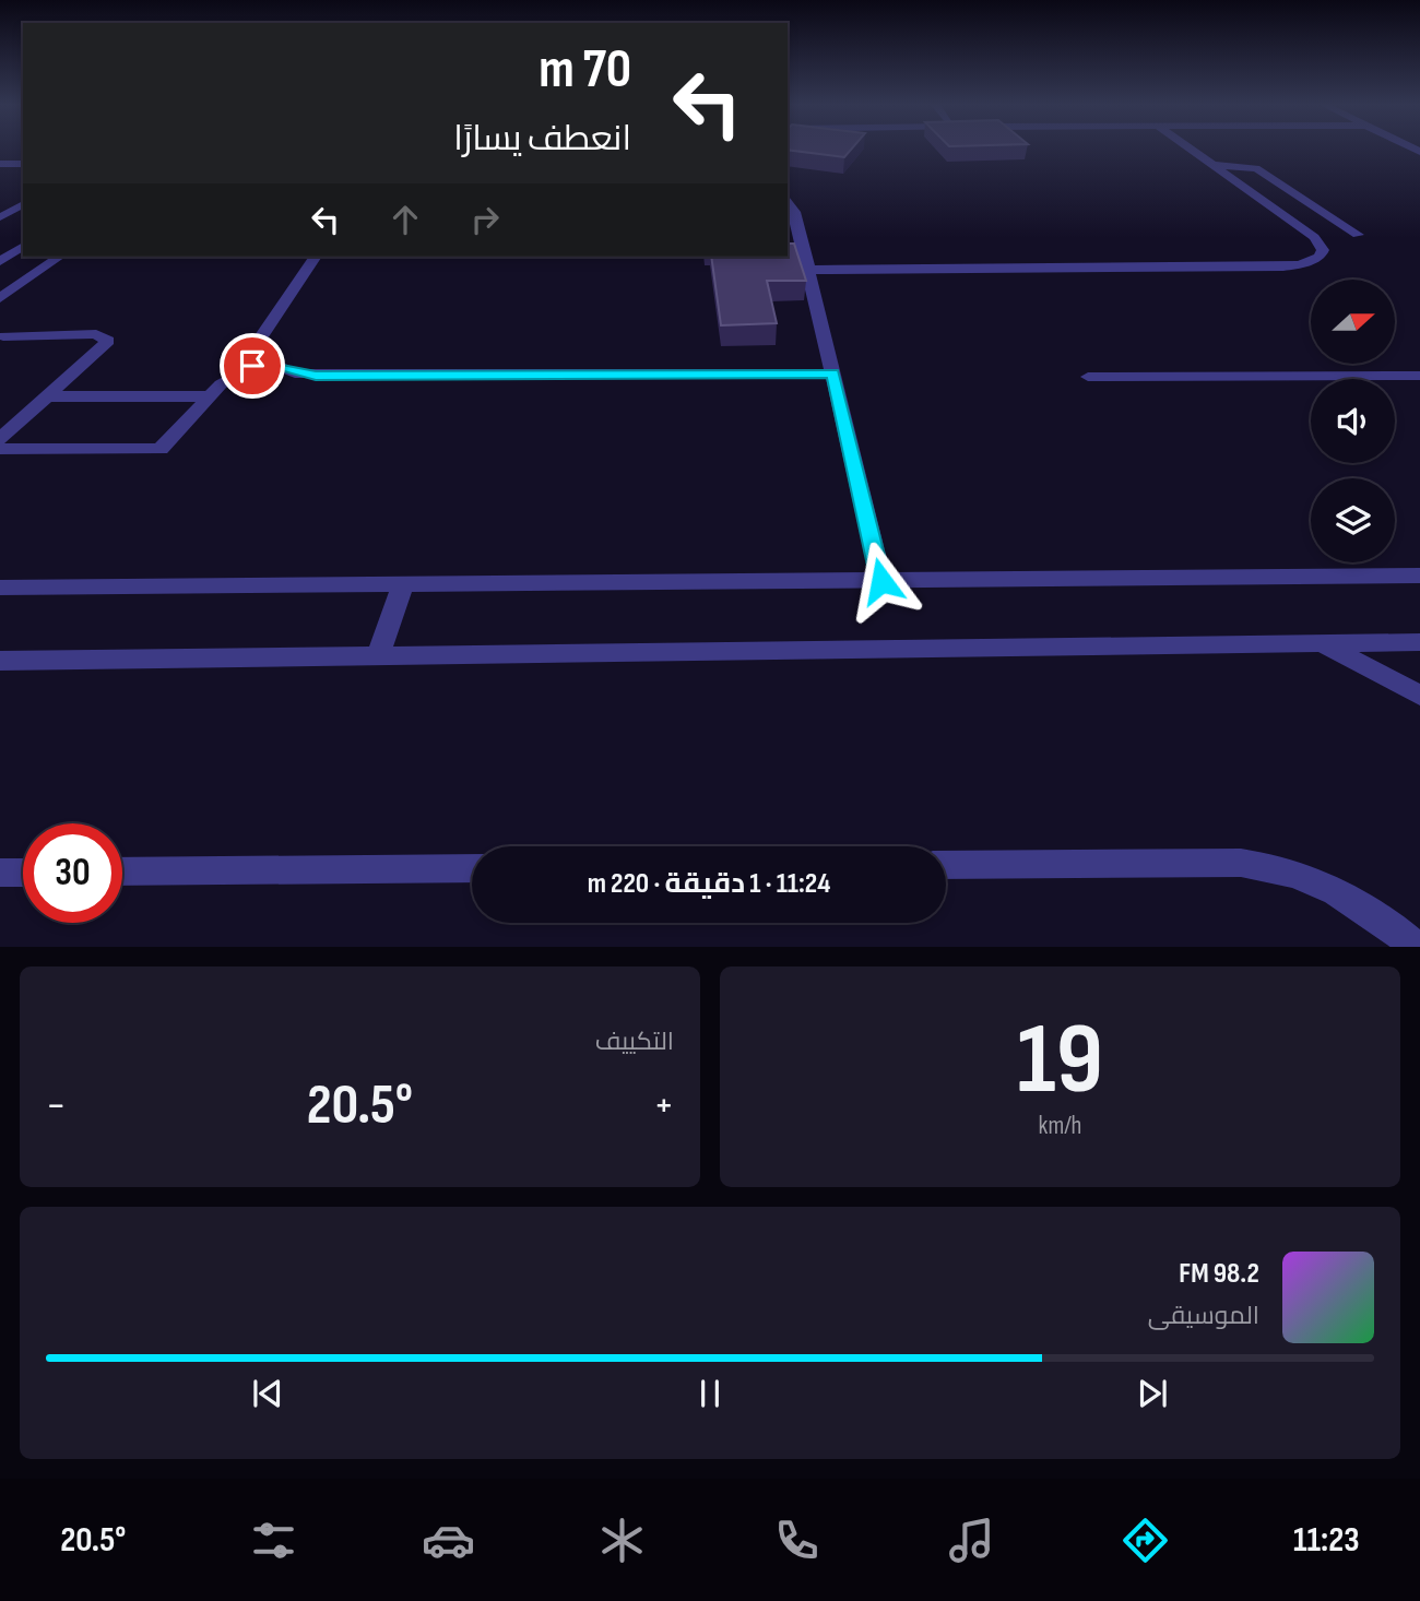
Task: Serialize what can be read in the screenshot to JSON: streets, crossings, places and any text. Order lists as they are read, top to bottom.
{
  "north": "right",
  "page": {
    "turn": ["70 m", "انعطف يسارًا"],
    "limit": "30",
    "trip": "11:24 · 1 دقيقة · 220 m",
    "tile": [
      ["19", "km/h"],
      "التكييف"
    ],
    "heat": ["−", "20.5°", "+"],
    "song": ["98.2 FM", "الموسيقى"],
    "tabs": ["11:23", "20.5°"]
  }
}
